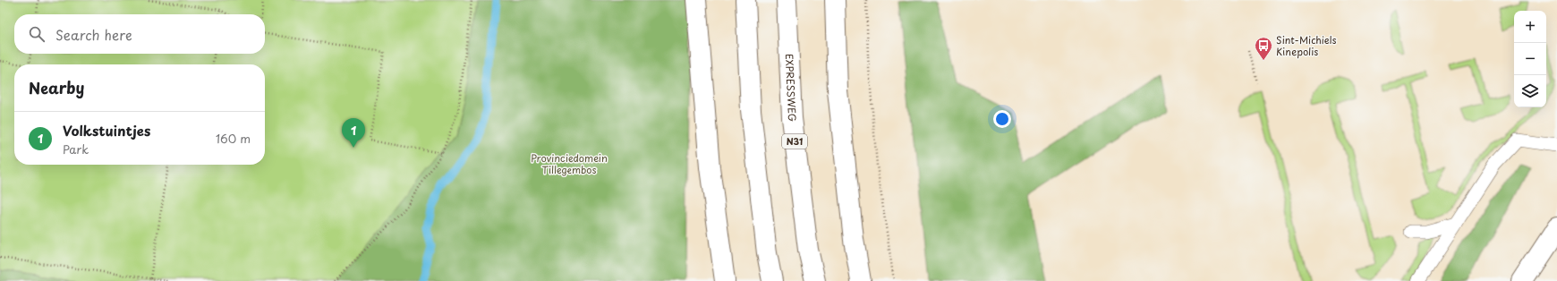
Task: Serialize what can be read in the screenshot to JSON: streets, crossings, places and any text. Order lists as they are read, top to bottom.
{
  "streets": {
    "main road": ["EXPRESSWEG", "N31"]
  },
  "parks": ["Provinciedomein Tillegembos"],
  "places": {
    "bus stop": ["Sint-Michiels Kinepolis"]
  },
  "page": {
    "map_buttons": ["+", "−"],
    "search": "Search here",
    "heading": "Nearby",
    "list": [
      {
        "mark": "1",
        "name": "Volkstuintjes",
        "note": "Park",
        "value": "160 m"
      }
    ],
    "pins": "1"
  }
}
